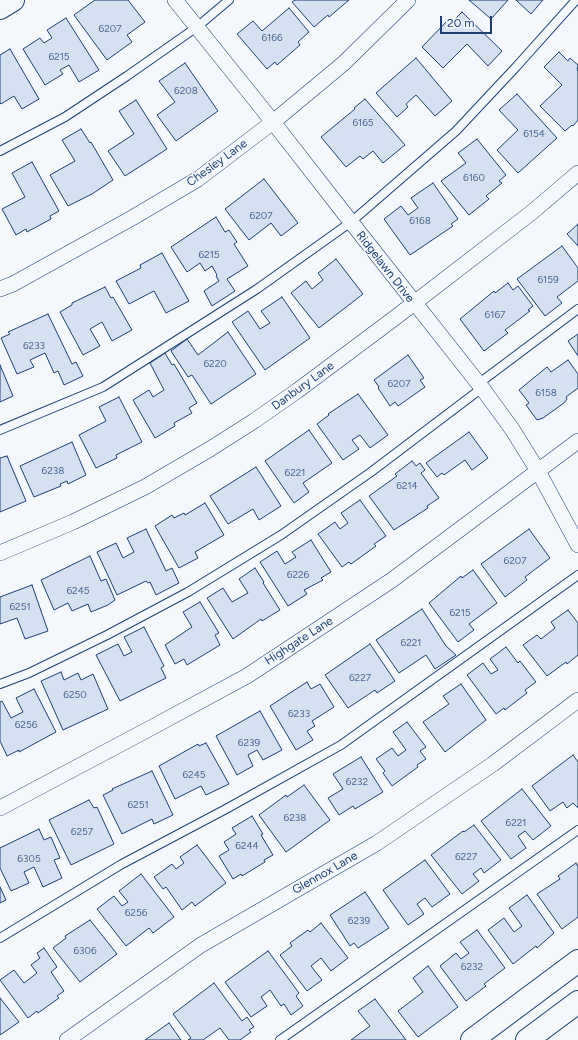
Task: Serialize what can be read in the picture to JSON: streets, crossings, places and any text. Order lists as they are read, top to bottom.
{
  "streets": {
    "street": [
      "Chesley Lane",
      "Ridgelawn Drive",
      "Danbury Lane",
      "Highgate Lane",
      "Glennox Lane"
    ]
  },
  "crossings": [
    ["Chesley Lane", "Ridgelawn Drive"],
    ["Ridgelawn Drive", "Danbury Lane"],
    ["Ridgelawn Drive", "Highgate Lane"]
  ],
  "house_numbers": [
    "6207",
    "6166",
    "6215",
    "6208",
    "6165",
    "6154",
    "6160",
    "6207",
    "6168",
    "6215",
    "6159",
    "6167",
    "6233",
    "6220",
    "6207",
    "6158",
    "6238",
    "6221",
    "6214",
    "6207",
    "6226",
    "6245",
    "6251",
    "6215",
    "6221",
    "6227",
    "6250",
    "6233",
    "6256",
    "6239",
    "6245",
    "6232",
    "6251",
    "6238",
    "6221",
    "6257",
    "6244",
    "6227",
    "6305",
    "6256",
    "6239",
    "6306",
    "6232"
  ],
  "scale_bar": "20 m"
}
